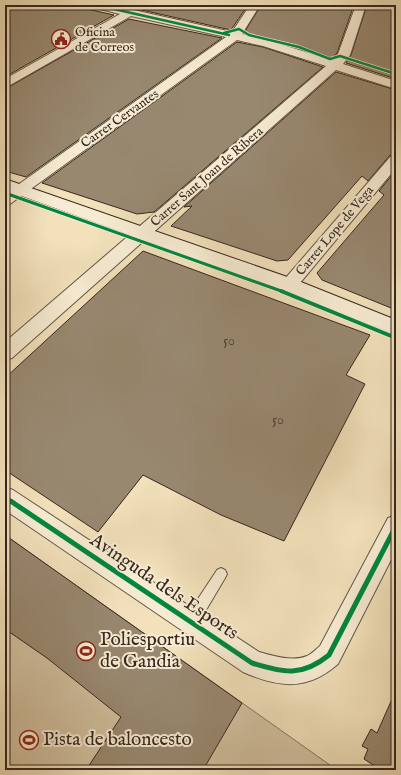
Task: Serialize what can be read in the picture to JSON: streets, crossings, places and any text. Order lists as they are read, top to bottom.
{
  "streets": {
    "street": [
      "Carrer Cervantes",
      "Carrer Sant Joan de Ribera",
      "Carrer Lope de Vega",
      "Avinguda dels Esports"
    ]
  },
  "places": {
    "public building": ["Oficina de Correos"],
    "sports": ["Poliesportiu de Gandia", "Pista de baloncesto"]
  },
  "house_numbers": ["50", "50"]
}
